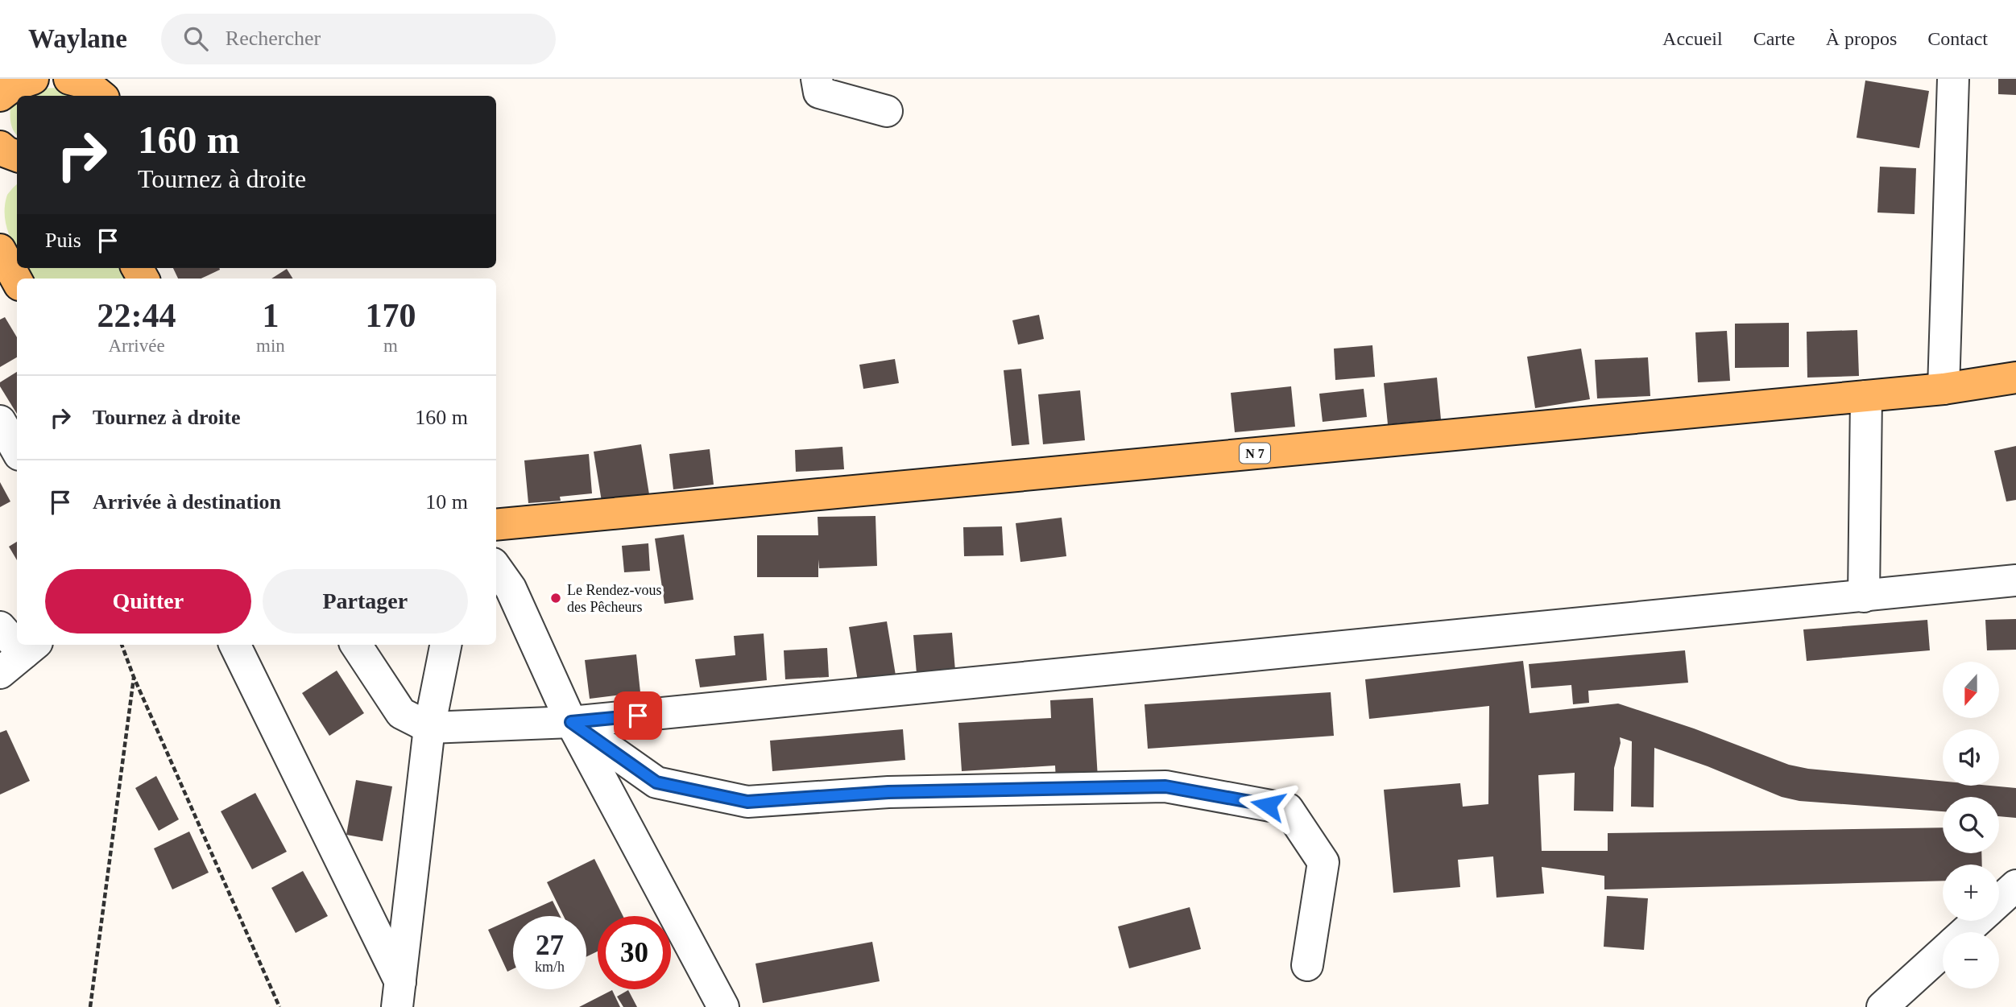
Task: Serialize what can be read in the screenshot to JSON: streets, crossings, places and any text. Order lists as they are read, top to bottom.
{
  "streets": {
    "main road": ["N 7"]
  },
  "places": ["Le Rendez-vous des Pêcheurs"],
  "north": "bottom",
  "page": {
    "header": "Waylane",
    "search": "Rechercher",
    "nav": [
      "Accueil",
      "Carte",
      "À propos",
      "Contact"
    ],
    "turn": ["160 m", "Tournez à droite"],
    "then": "Puis",
    "eta": [
      "22:44",
      "Arrivée",
      "1",
      "min",
      "170",
      "m"
    ],
    "list": [
      {
        "name": "Tournez à droite",
        "value": "160 m"
      },
      {
        "name": "Arrivée à destination",
        "value": "10 m"
      }
    ],
    "buttons": ["Quitter", "Partager"],
    "map_buttons": ["+", "−"],
    "speed": "27 km/h",
    "limit": "30"
  }
}
